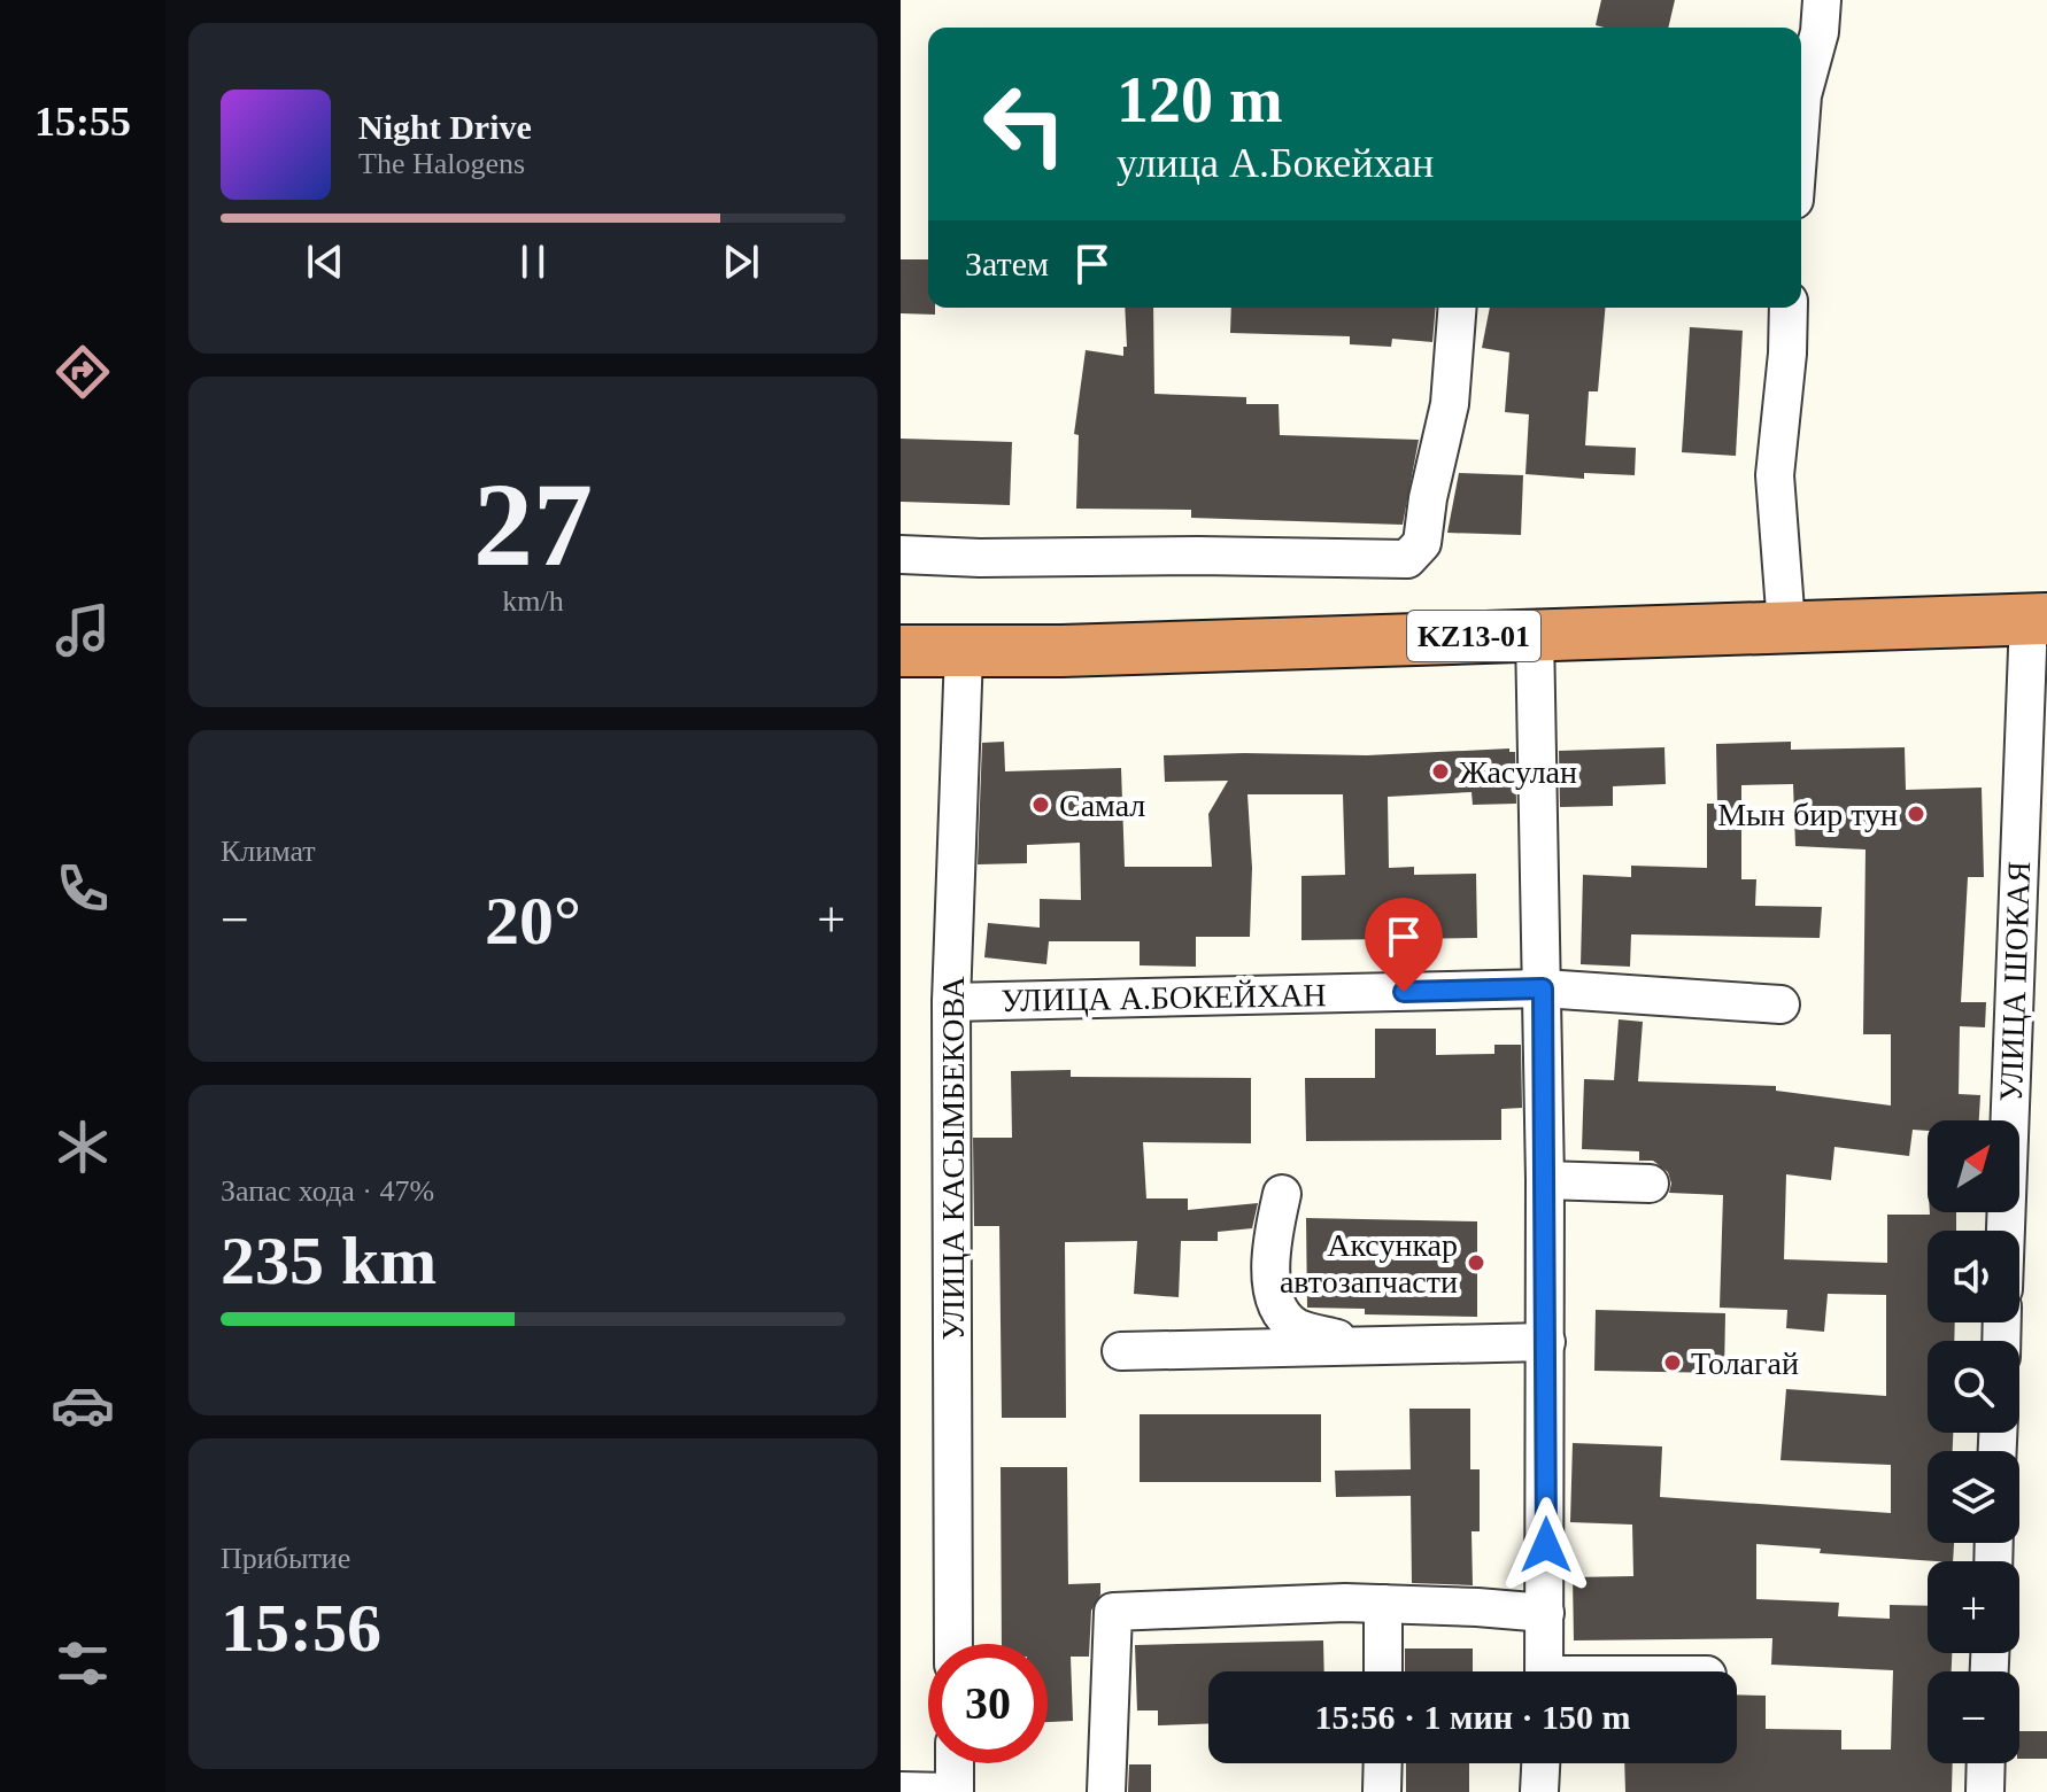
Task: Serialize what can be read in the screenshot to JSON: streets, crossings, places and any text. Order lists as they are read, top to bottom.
{
  "streets": {
    "highway": ["KZ13-01"],
    "street": ["УЛИЦА ШОКАЯ", "УЛИЦА А.БОКЕЙХАН", "УЛИЦА КАСЫМБЕКОВА"]
  },
  "crossings": [
    ["KZ13-01", "УЛИЦА ШОКАЯ"],
    ["KZ13-01", "УЛИЦА КАСЫМБЕКОВА"],
    ["УЛИЦА А.БОКЕЙХАН", "УЛИЦА КАСЫМБЕКОВА"]
  ],
  "places": [
    "Жасулан",
    "Самал",
    "Мын бир тун",
    "Аксункар автозапчасти",
    "Толагай"
  ],
  "north": "top right",
  "page": {
    "tabs": "15:55",
    "turn": ["120 m", "улица А.Бокейхан"],
    "song": ["Night Drive", "The Halogens"],
    "then": "Затем",
    "tile": [
      ["27", "km/h"],
      "Климат",
      ["Запас хода · 47%", "235 km"],
      ["Прибытие", "15:56"]
    ],
    "heat": ["−", "20°", "+"],
    "map_buttons": ["+", "−"],
    "limit": "30",
    "trip": "15:56 · 1 мин · 150 m"
  }
}
